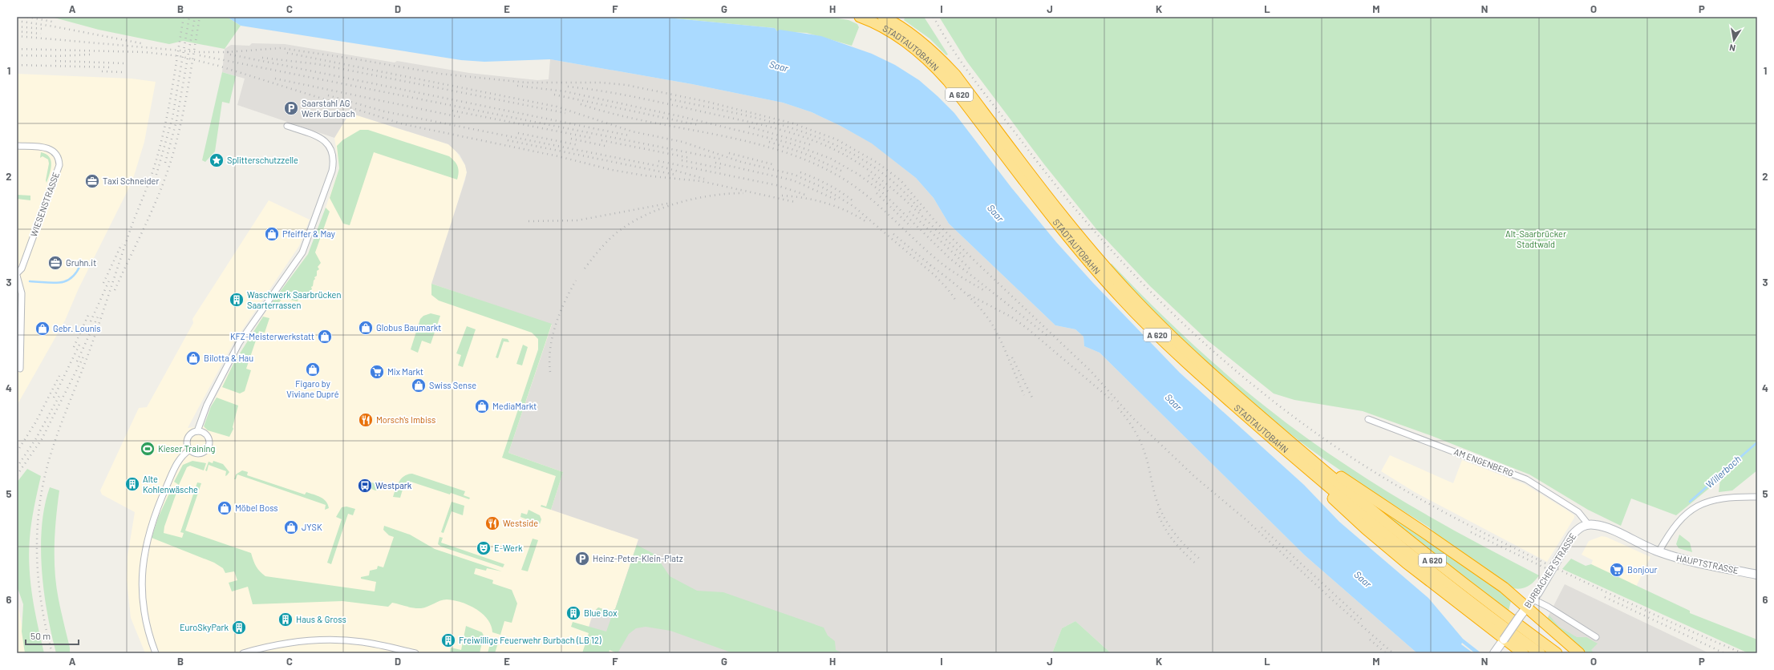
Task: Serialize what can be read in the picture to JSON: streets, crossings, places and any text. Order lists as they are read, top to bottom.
{
  "streets": {
    "highway": ["STADTAUTOBAHN", "A 620"],
    "main road": ["HAUPTSTRASSE", "BURBACHER STRASSE"],
    "street": ["WIESENSTRASSE", "AM ENGENBERG"]
  },
  "crossings": [
    ["STADTAUTOBAHN", "A 620"],
    ["AM ENGENBERG", "BURBACHER STRASSE"]
  ],
  "water": ["Saar", "Willerbach"],
  "parks": ["Alt-Saarbrücker Stadtwald"],
  "places": {
    "parking": ["Saarstahl AG Werk Burbach", "Heinz-Peter-Klein-Platz"],
    "place": ["Splitterschutzzelle"],
    "office": ["Taxi Schneider", "Gruhn.it"],
    "shop": [
      "Pfeiffer & May",
      "Globus Baumarkt",
      "Gebr. Lounis",
      "KFZ-Meisterwerkstatt",
      "Bilotta & Hau",
      "Figaro by Viviane Dupré",
      "Swiss Sense",
      "MediaMarkt",
      "Möbel Boss",
      "JYSK"
    ],
    "building": [
      "Waschwerk Saarbrücken Saarterrassen",
      "Alte Kohlenwäsche",
      "Blue Box",
      "Haus & Gross",
      "EuroSkyPark",
      "Freiwillige Feuerwehr Burbach (LB 12)"
    ],
    "supermarket": ["Mix Markt", "Bonjour"],
    "restaurant": ["Morsch's Imbiss", "Westside"],
    "sports": ["Kieser Training"],
    "bus stop": ["Westpark"],
    "theatre": ["E-Werk"]
  },
  "scale_bar": "50 m",
  "north": "bottom",
  "grid": {
    "columns": [
      "A",
      "B",
      "C",
      "D",
      "E",
      "F",
      "G",
      "H",
      "I",
      "J",
      "K",
      "L",
      "M",
      "N",
      "O",
      "P"
    ],
    "rows": [
      "1",
      "2",
      "3",
      "4",
      "5",
      "6"
    ]
  }
}
